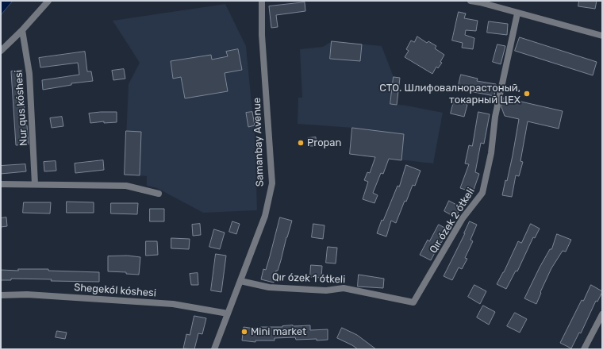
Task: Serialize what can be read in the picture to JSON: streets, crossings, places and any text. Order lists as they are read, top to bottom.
{
  "streets": {
    "street": [
      "Nur qus kóshesi",
      "Samanbay Avenue",
      "Qır ózek 2 ótkeli",
      "Qır ózek 1 ótkeli",
      "Shegekól kóshesi"
    ]
  },
  "crossings": [
    ["Samanbay Avenue", "Qır ózek 1 ótkeli"],
    ["Samanbay Avenue", "Shegekól kóshesi"],
    ["Qır ózek 2 ótkeli", "Qır ózek 1 ótkeli"]
  ],
  "places": ["СТО. Шлифовалнорастоный, токарный ЦЕХ", "Propan", "Mini market"]
}
